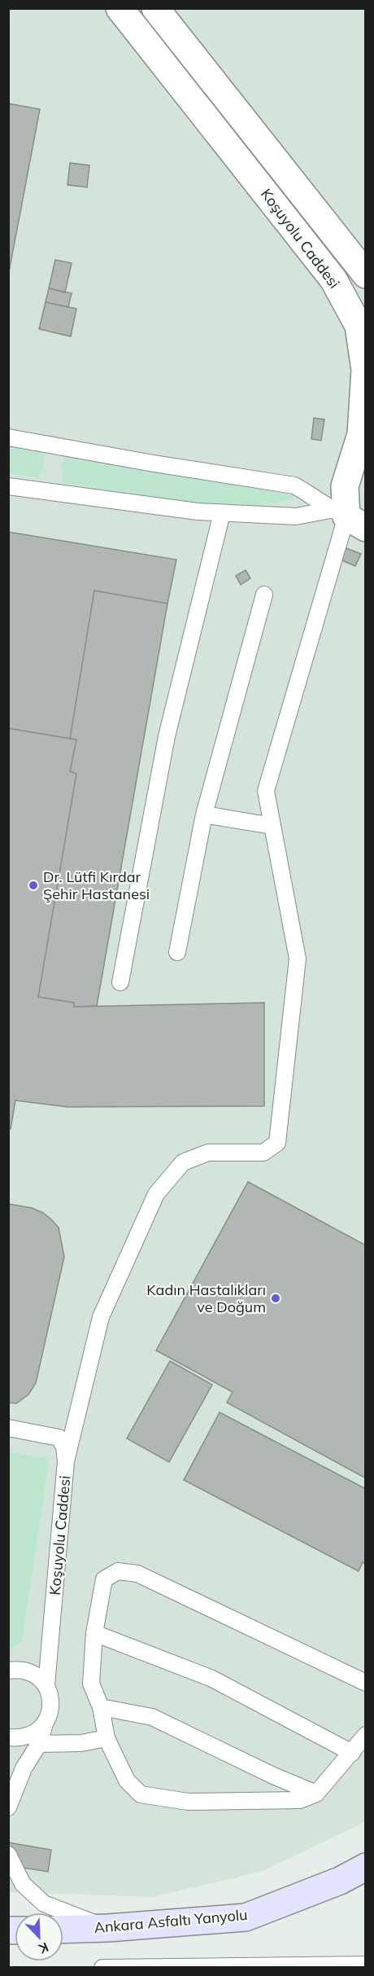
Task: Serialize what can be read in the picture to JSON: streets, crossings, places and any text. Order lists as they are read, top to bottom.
{
  "streets": {
    "main road": ["Ankara Asfaltı Yanyolu"],
    "street": ["Koşuyolu Caddesi"]
  },
  "places": ["Dr. Lütfi Kırdar Şehir Hastanesi", "Kadın Hastalıkları ve Doğum"],
  "north": "bottom right"
}
